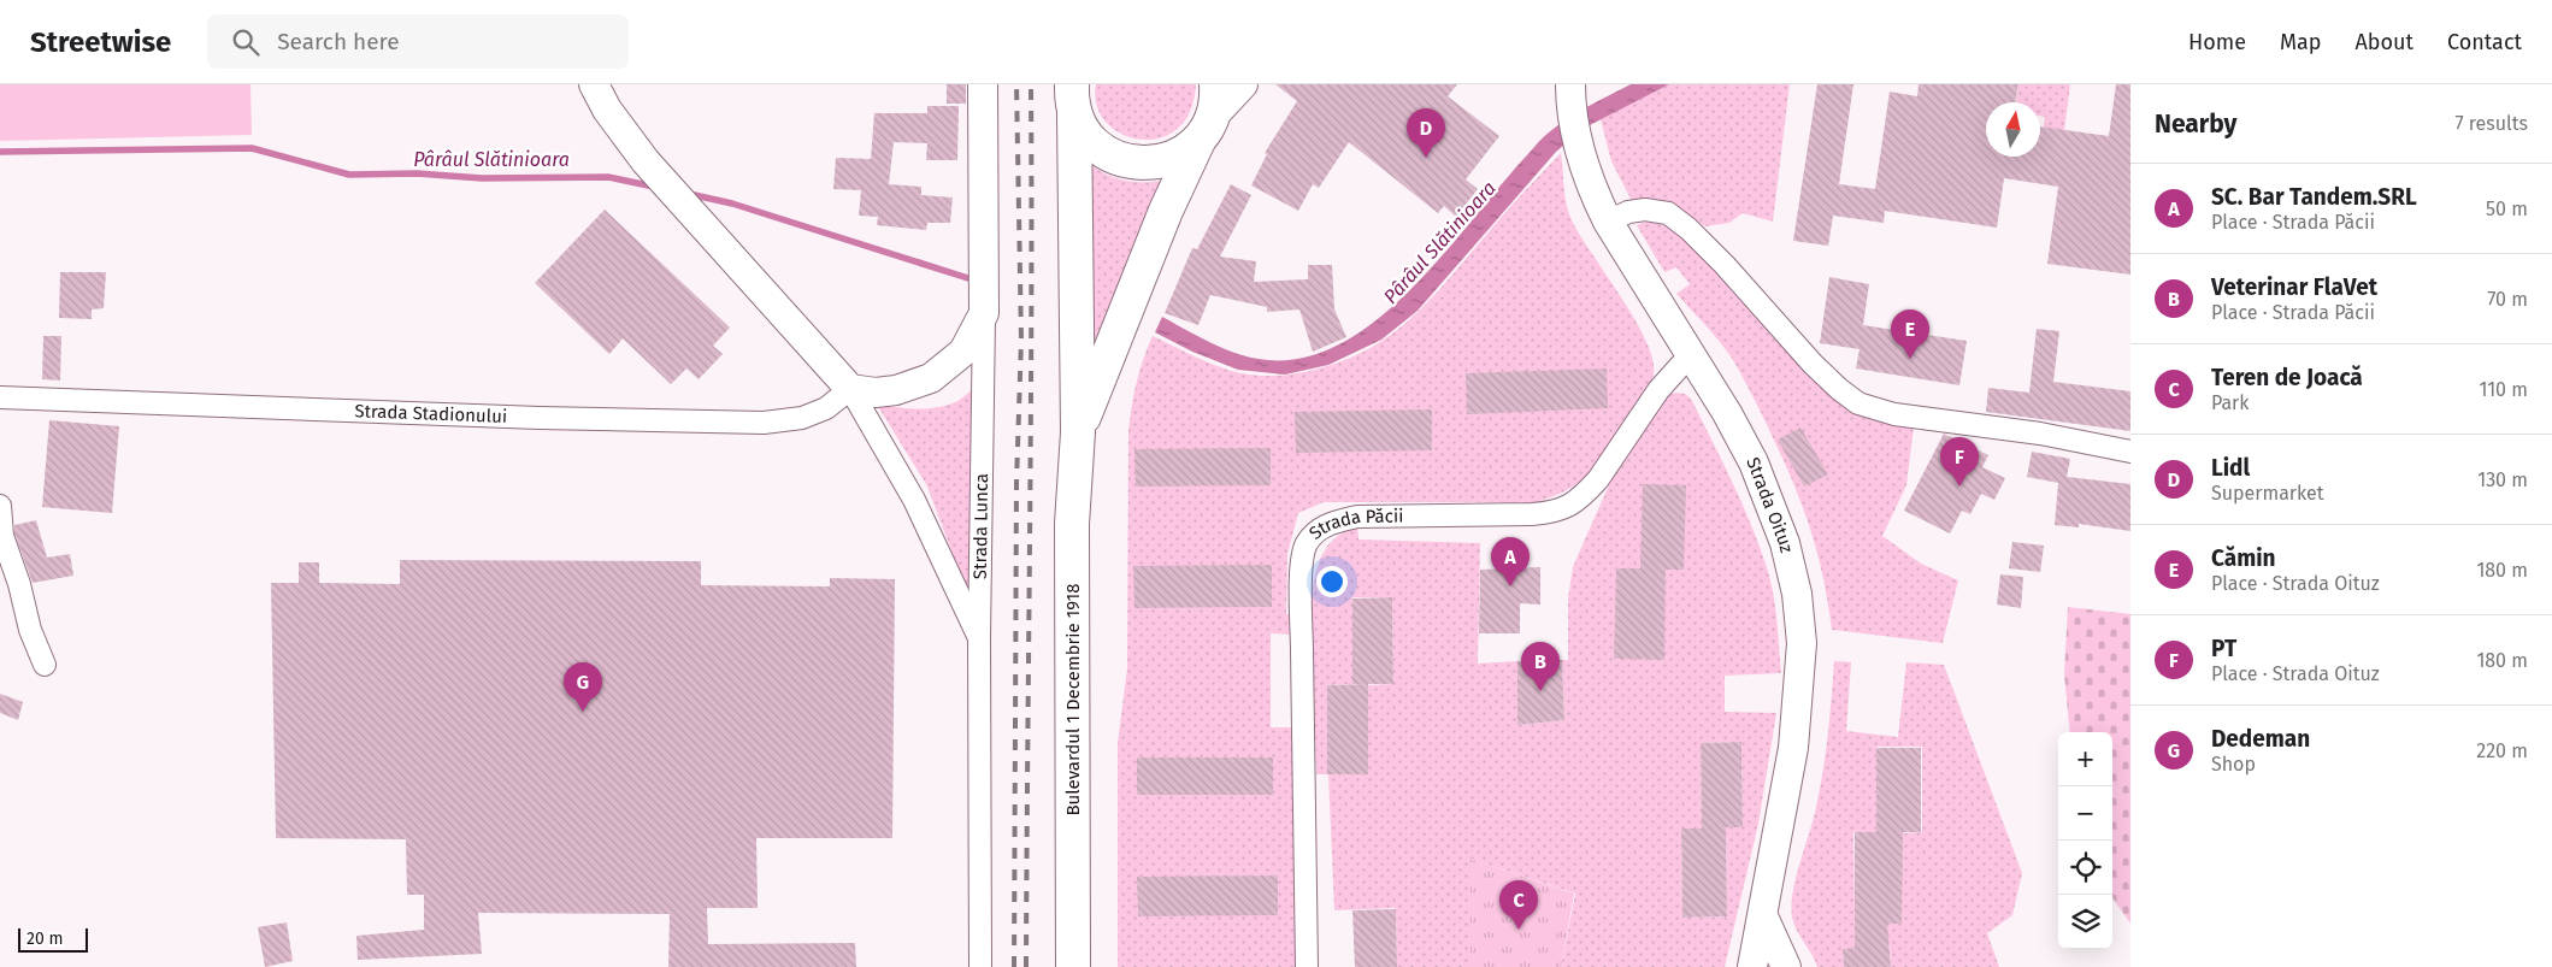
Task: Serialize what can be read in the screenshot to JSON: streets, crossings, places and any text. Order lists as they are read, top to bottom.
{
  "streets": {
    "main road": ["Bulevardul 1 Decembrie 1918"],
    "street": [
      "Strada Stadionului",
      "Strada Oituz",
      "Strada Lunca",
      "Strada Păcii"
    ]
  },
  "crossings": [
    ["Strada Oituz", "Strada Păcii"]
  ],
  "water": ["Pârâul Slătinioara"],
  "scale_bar": "20 m",
  "north": "top",
  "page": {
    "header": "Streetwise",
    "search": "Search here",
    "nav": [
      "Home",
      "Map",
      "About",
      "Contact"
    ],
    "heading": ["Nearby", "7 results"],
    "pins": [
      "D",
      "E",
      "F",
      "A",
      "B",
      "G",
      "C"
    ],
    "list": [
      {
        "mark": "A",
        "name": "SC. Bar Tandem.SRL",
        "note": "Place · Strada Păcii",
        "value": "50 m"
      },
      {
        "mark": "B",
        "name": "Veterinar FlaVet",
        "note": "Place · Strada Păcii",
        "value": "70 m"
      },
      {
        "mark": "C",
        "name": "Teren de Joacă",
        "note": "Park",
        "value": "110 m"
      },
      {
        "mark": "D",
        "name": "Lidl",
        "note": "Supermarket",
        "value": "130 m"
      },
      {
        "mark": "E",
        "name": "Cămin",
        "note": "Place · Strada Oituz",
        "value": "180 m"
      },
      {
        "mark": "F",
        "name": "PT",
        "note": "Place · Strada Oituz",
        "value": "180 m"
      },
      {
        "mark": "G",
        "name": "Dedeman",
        "note": "Shop",
        "value": "220 m"
      }
    ],
    "map_buttons": ["+", "−"],
    "scale": "20 m"
  }
}
